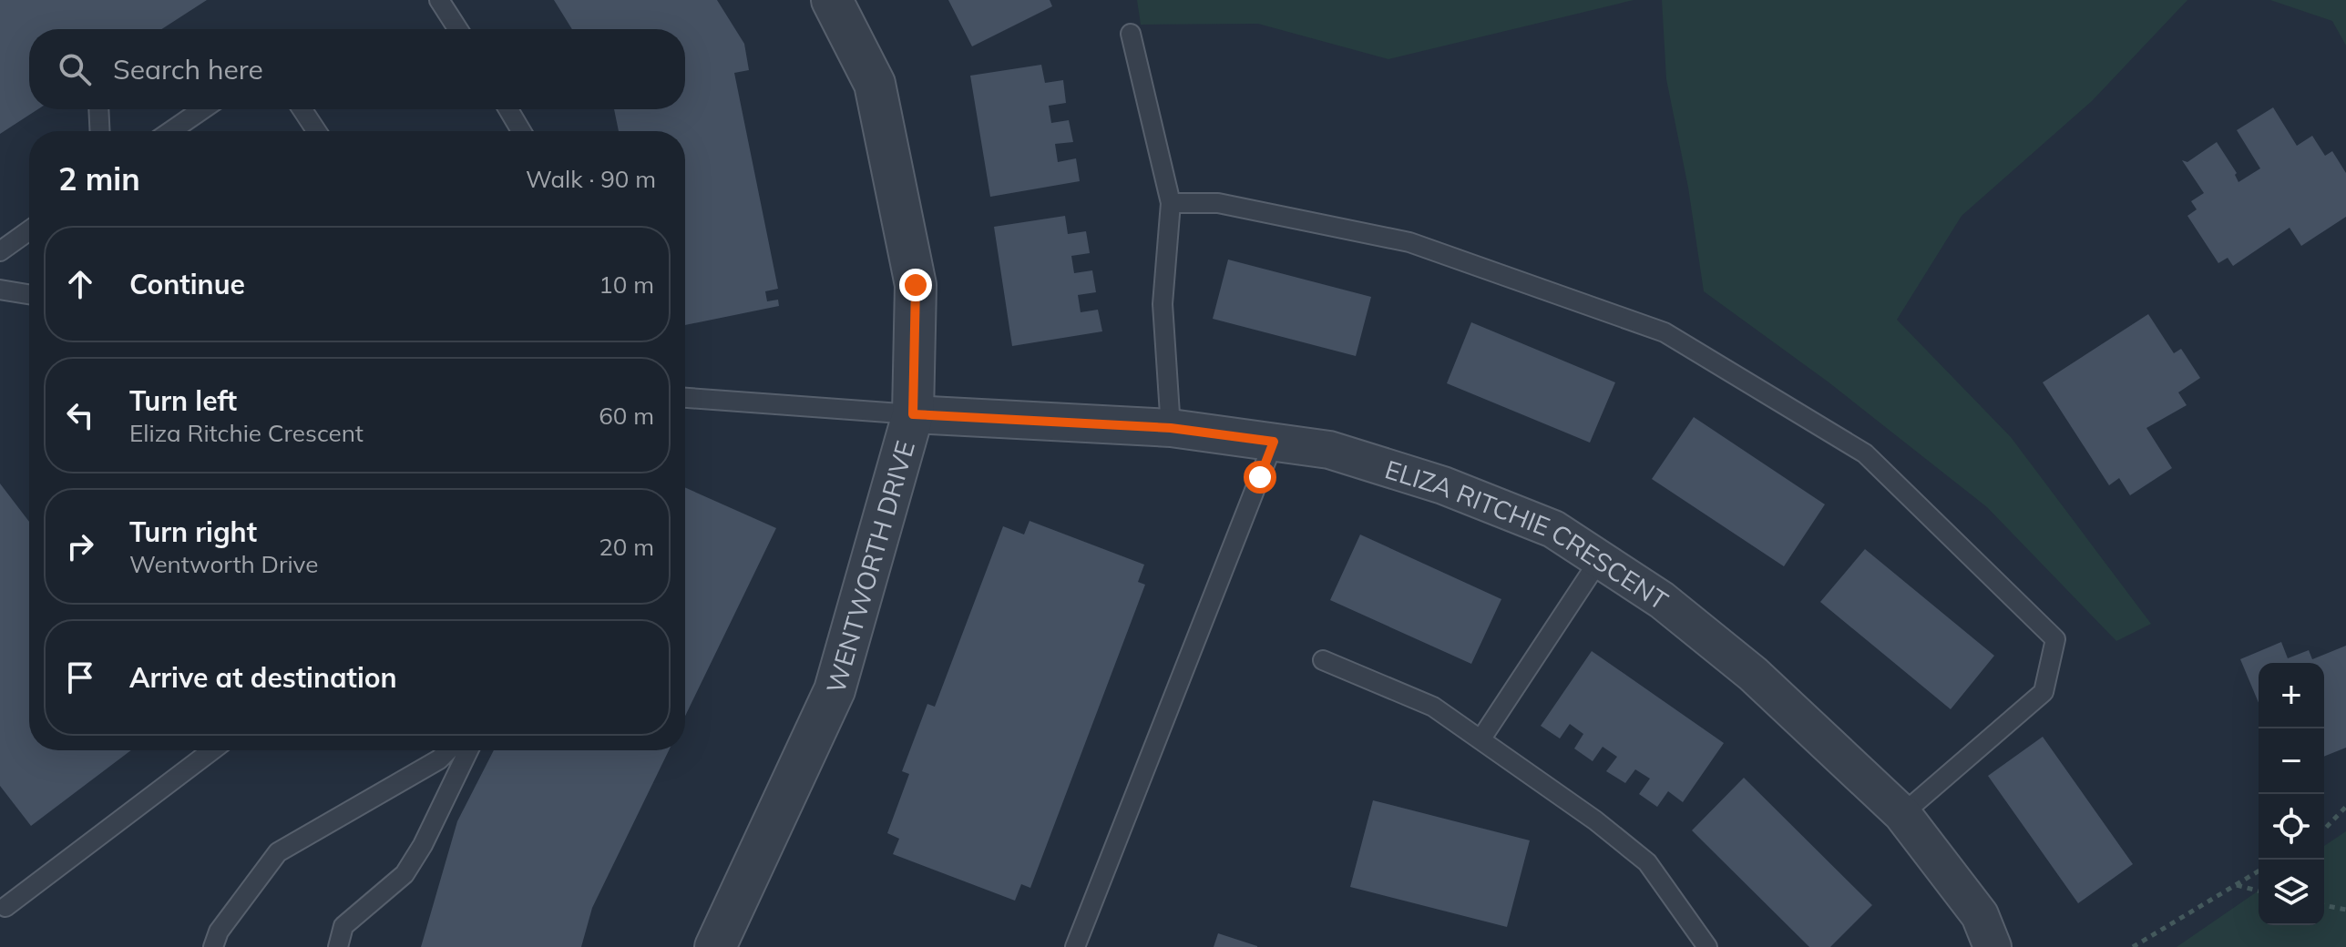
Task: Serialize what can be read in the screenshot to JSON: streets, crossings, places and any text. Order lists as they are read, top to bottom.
{
  "streets": {
    "street": ["ELIZA RITCHIE CRESCENT", "WENTWORTH DRIVE"]
  },
  "crossings": [
    ["ELIZA RITCHIE CRESCENT", "WENTWORTH DRIVE"]
  ],
  "page": {
    "search": "Search here",
    "heading": ["2 min", "Walk · 90 m"],
    "list": [
      ["Continue", "10 m"],
      ["Turn left", "Eliza Ritchie Crescent", "60 m"],
      ["Turn right", "Wentworth Drive", "20 m"],
      "Arrive at destination"
    ],
    "map_buttons": ["+", "−"]
  }
}
